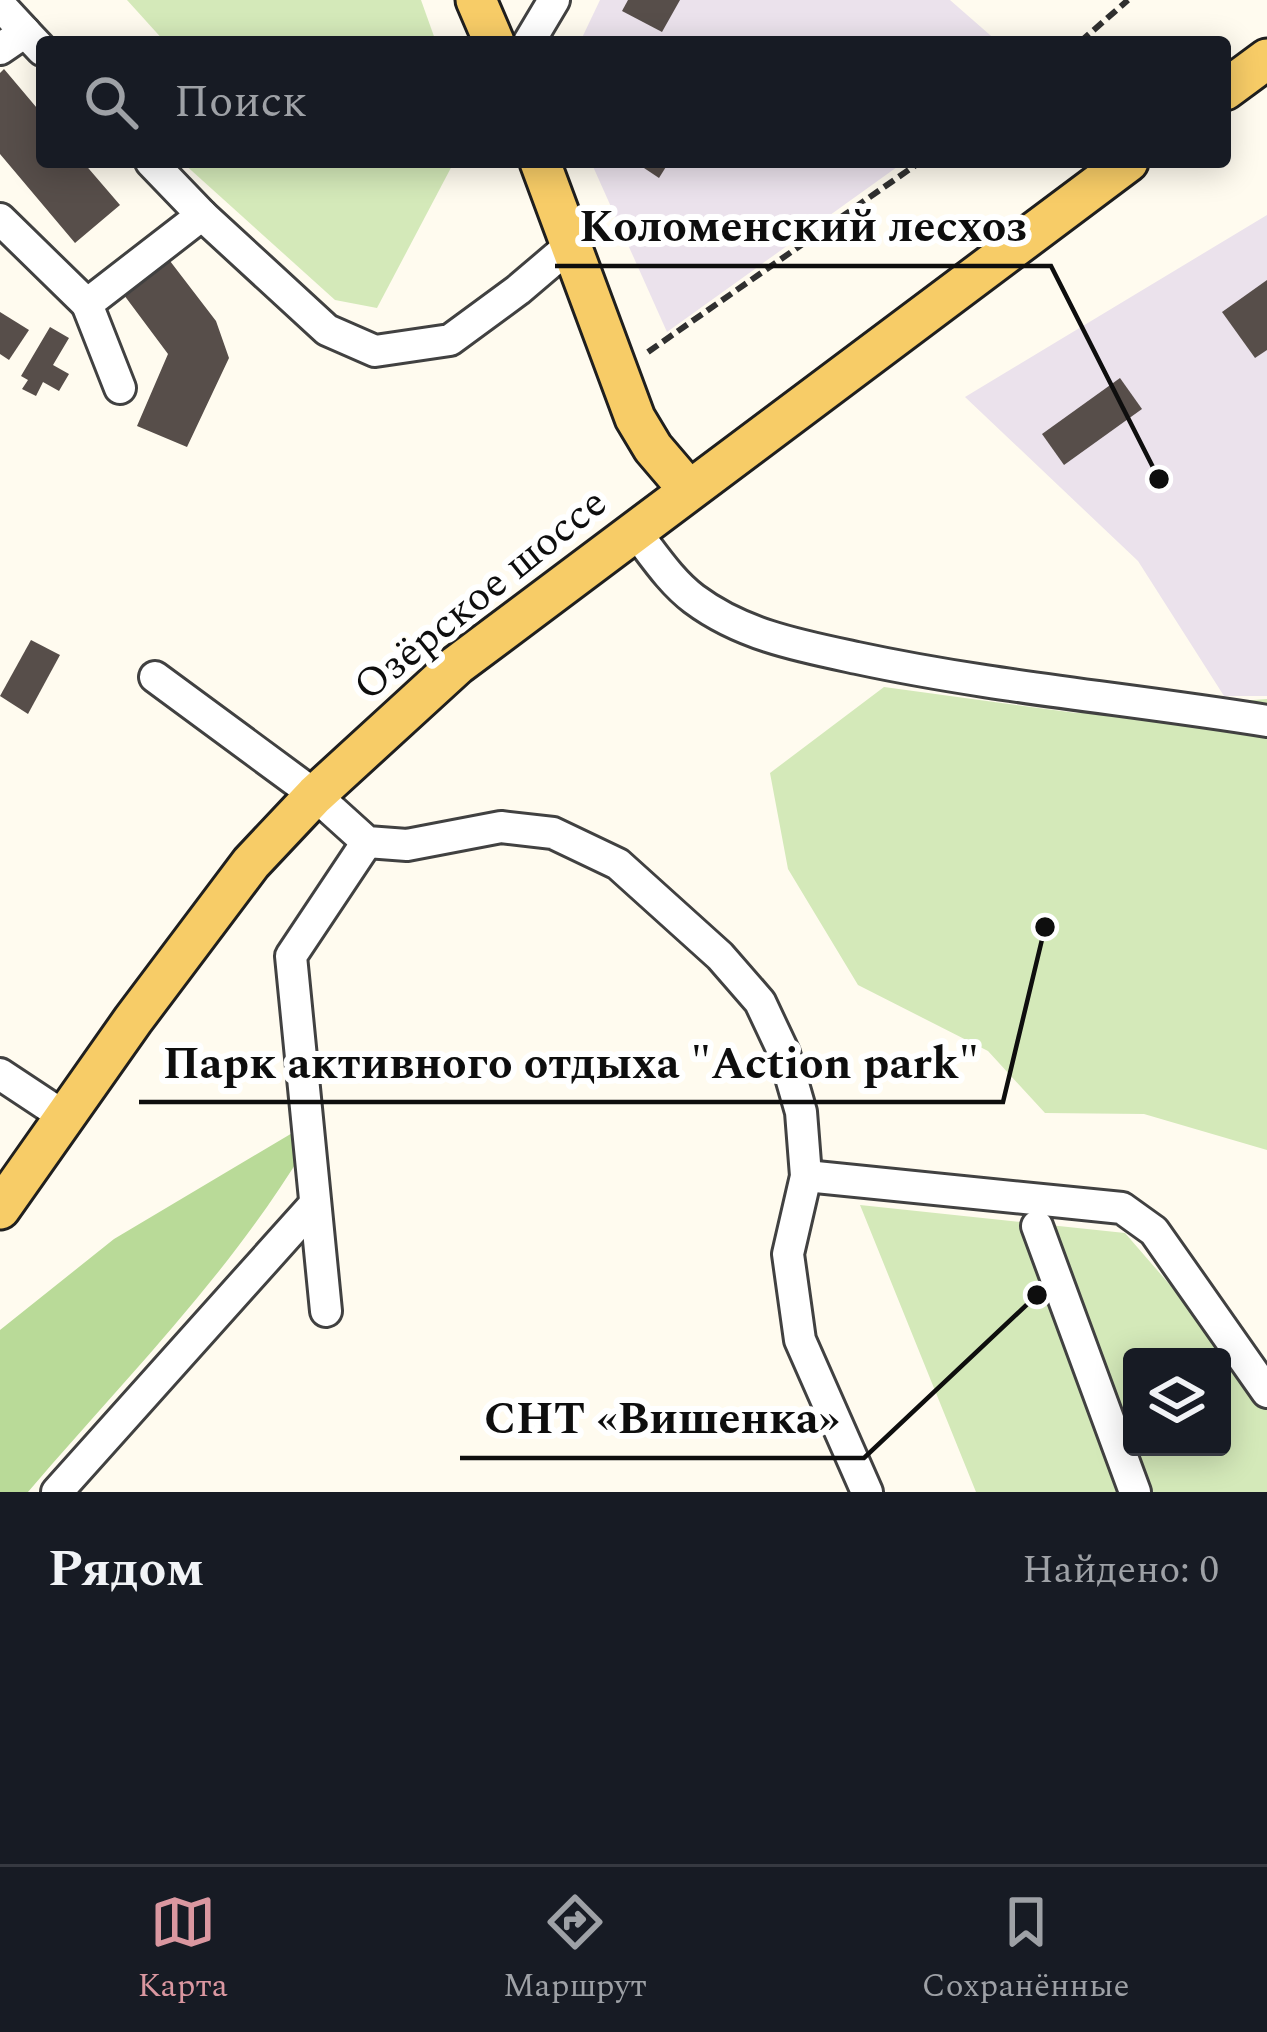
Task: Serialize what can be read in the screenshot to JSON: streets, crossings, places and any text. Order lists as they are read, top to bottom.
{
  "streets": {
    "main road": ["Озёрское шоссе"]
  },
  "places": ["Коломенский лесхоз", "Парк активного отдыха \"Action park\"", "СНТ «Вишенка»"],
  "page": {
    "search": "Поиск",
    "heading": ["Рядом", "Найдено: 0"],
    "nav": ["Карта", "Маршрут", "Сохранённые"]
  }
}
